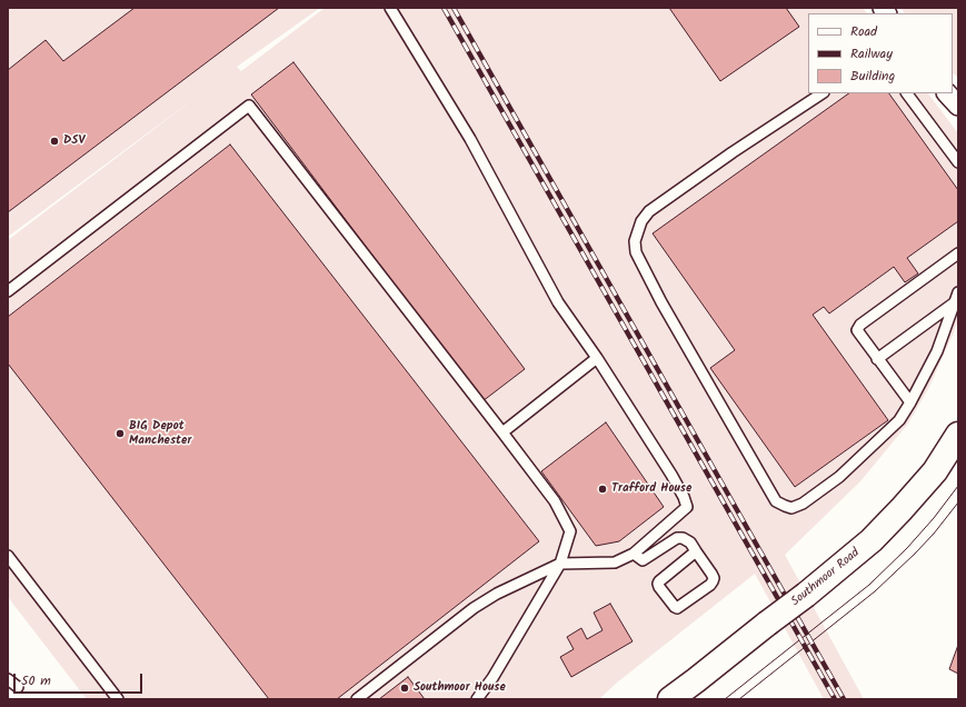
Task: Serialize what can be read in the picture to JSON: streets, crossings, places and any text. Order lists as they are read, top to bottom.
{
  "streets": {
    "street": ["Southmoor Road"]
  },
  "places": [
    "DSV",
    "BIG Depot Manchester",
    "Trafford House",
    "Southmoor House"
  ],
  "legend": ["Road", "Railway", "Building"],
  "scale_bar": "50 m"
}
